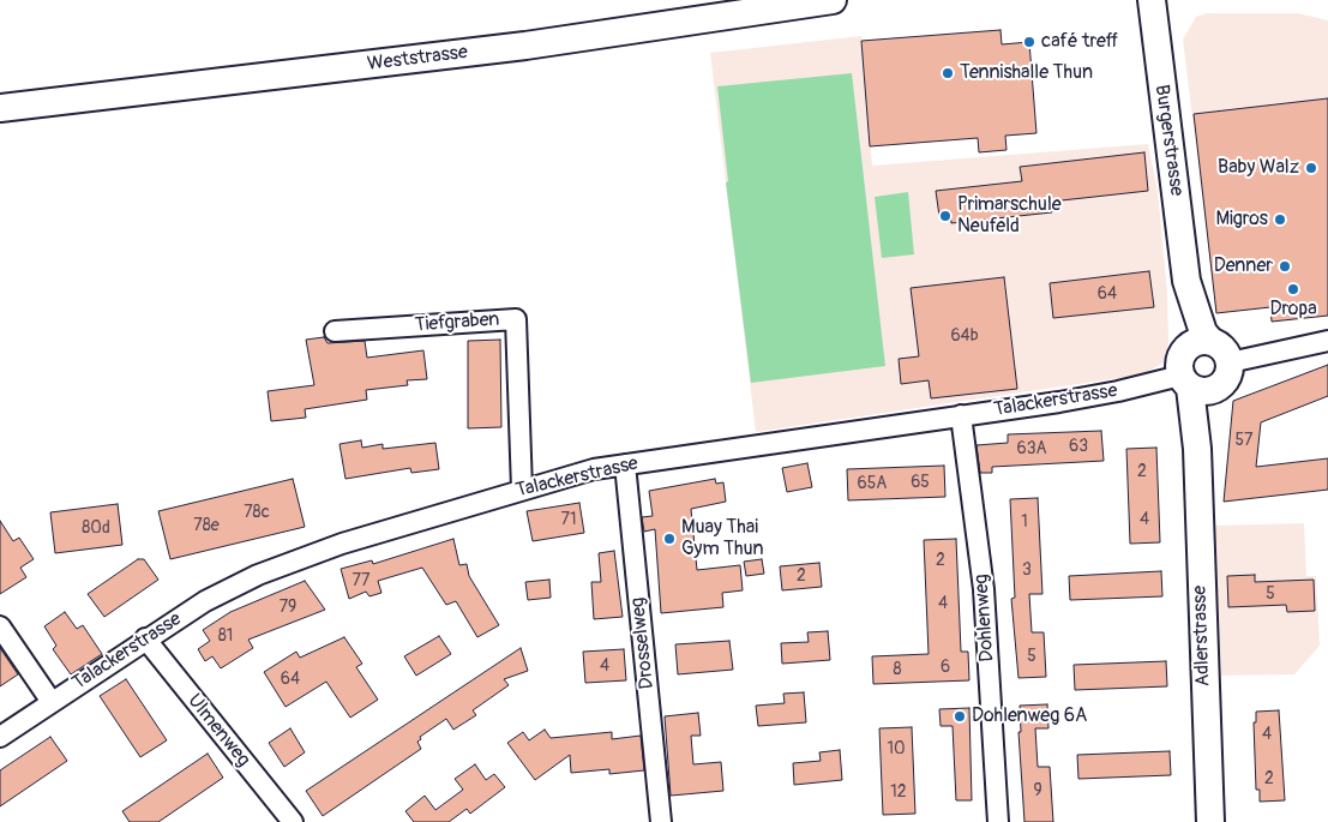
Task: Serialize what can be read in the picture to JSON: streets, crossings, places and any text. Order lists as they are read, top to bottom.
{
  "streets": {
    "street": [
      "Weststrasse",
      "Burgerstrasse",
      "Tiefgraben",
      "Talackerstrasse",
      "Dohlenweg",
      "Adlerstrasse",
      "Drosselweg",
      "Ulmenweg"
    ]
  },
  "crossings": [
    ["Burgerstrasse", "Talackerstrasse"],
    ["Burgerstrasse", "Adlerstrasse"],
    ["Tiefgraben", "Talackerstrasse"],
    ["Talackerstrasse", "Dohlenweg"],
    ["Talackerstrasse", "Adlerstrasse"],
    ["Talackerstrasse", "Drosselweg"],
    ["Talackerstrasse", "Ulmenweg"]
  ],
  "places": [
    "café treff",
    "Tennishalle Thun",
    "Baby Walz",
    "Primarschule Neufeld",
    "Migros",
    "Denner",
    "Dropa",
    "Muay Thai Gym Thun",
    "Dohlenweg 6A"
  ],
  "house_numbers": [
    "64",
    "64b",
    "57",
    "63",
    "63A",
    "2",
    "65",
    "65A",
    "78c",
    "71",
    "4",
    "1",
    "78e",
    "80d",
    "2",
    "3",
    "2",
    "77",
    "5",
    "4",
    "79",
    "81",
    "5",
    "4",
    "6",
    "8",
    "64",
    "4",
    "10",
    "2",
    "9",
    "12"
  ]
}
